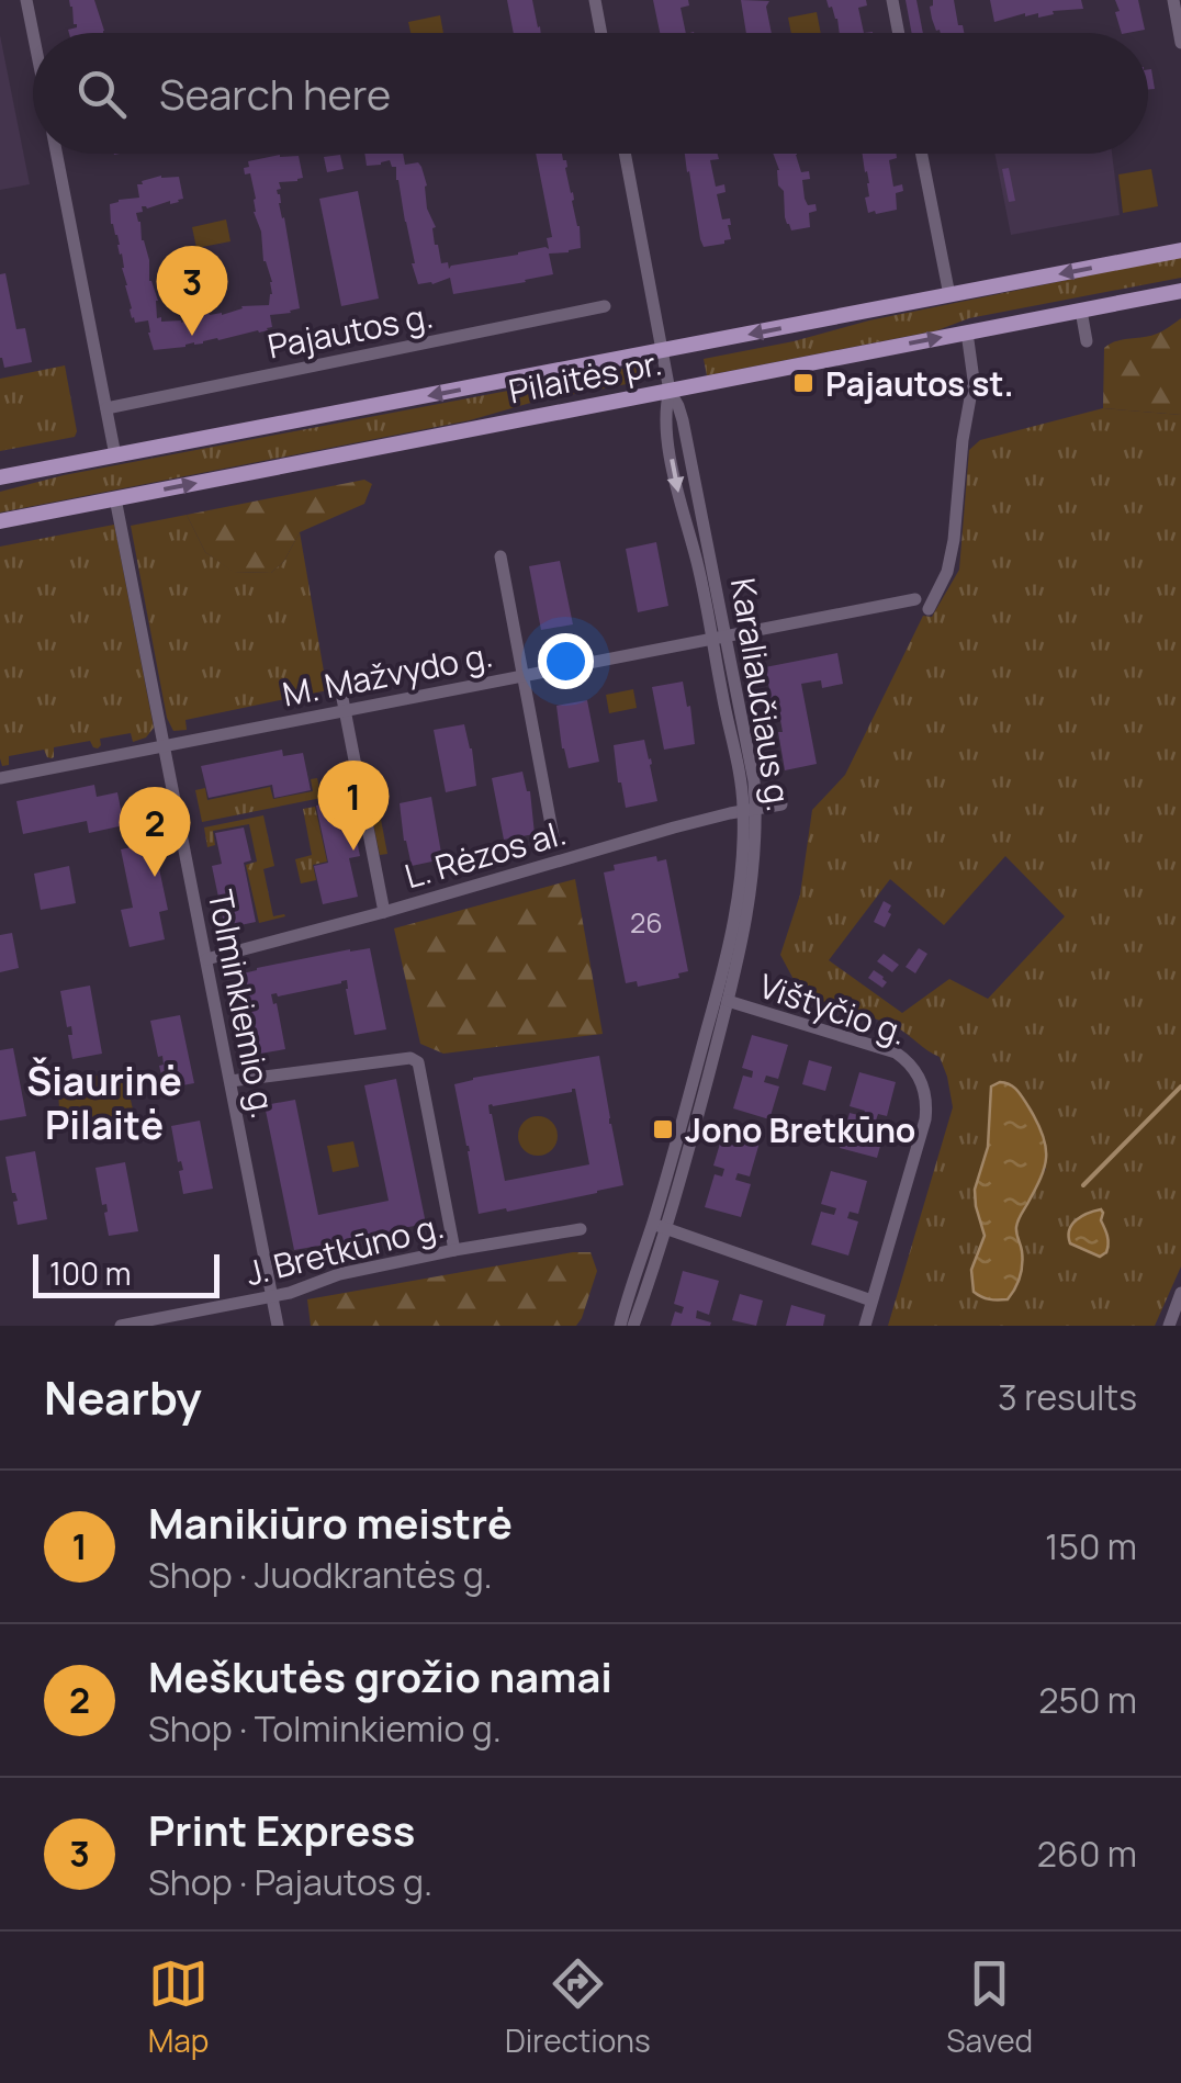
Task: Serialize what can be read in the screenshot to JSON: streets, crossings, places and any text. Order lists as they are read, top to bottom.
{
  "streets": {
    "main road": ["Pilaitės pr."],
    "street": [
      "Pajautos g.",
      "M. Mažvydo g.",
      "Karaliaučiaus g.",
      "L. Rėzos al.",
      "Tolminkiemio g.",
      "Vištyčio g.",
      "J. Bretkūno g."
    ]
  },
  "crossings": [
    ["Pilaitės pr.", "Karaliaučiaus g."],
    ["Pilaitės pr.", "Tolminkiemio g."],
    ["M. Mažvydo g.", "Karaliaučiaus g."],
    ["M. Mažvydo g.", "Tolminkiemio g."],
    ["Karaliaučiaus g.", "L. Rėzos al."],
    ["Karaliaučiaus g.", "Vištyčio g."],
    ["L. Rėzos al.", "Tolminkiemio g."],
    ["Tolminkiemio g.", "J. Bretkūno g."]
  ],
  "districts": ["Šiaurinė Pilaitė"],
  "places": {
    "transit": ["Pajautos st.", "Jono Bretkūno"]
  },
  "house_numbers": ["26"],
  "scale_bar": "100 m",
  "page": {
    "search": "Search here",
    "pins": ["3", "1", "2"],
    "scale": "100 m",
    "heading": ["Nearby", "3 results"],
    "list": [
      {
        "mark": "1",
        "name": "Manikiūro meistrė",
        "note": "Shop · Juodkrantės g.",
        "value": "150 m"
      },
      {
        "mark": "2",
        "name": "Meškutės grožio namai",
        "note": "Shop · Tolminkiemio g.",
        "value": "250 m"
      },
      {
        "mark": "3",
        "name": "Print Express",
        "note": "Shop · Pajautos g.",
        "value": "260 m"
      }
    ],
    "nav": ["Map", "Directions", "Saved"]
  }
}
